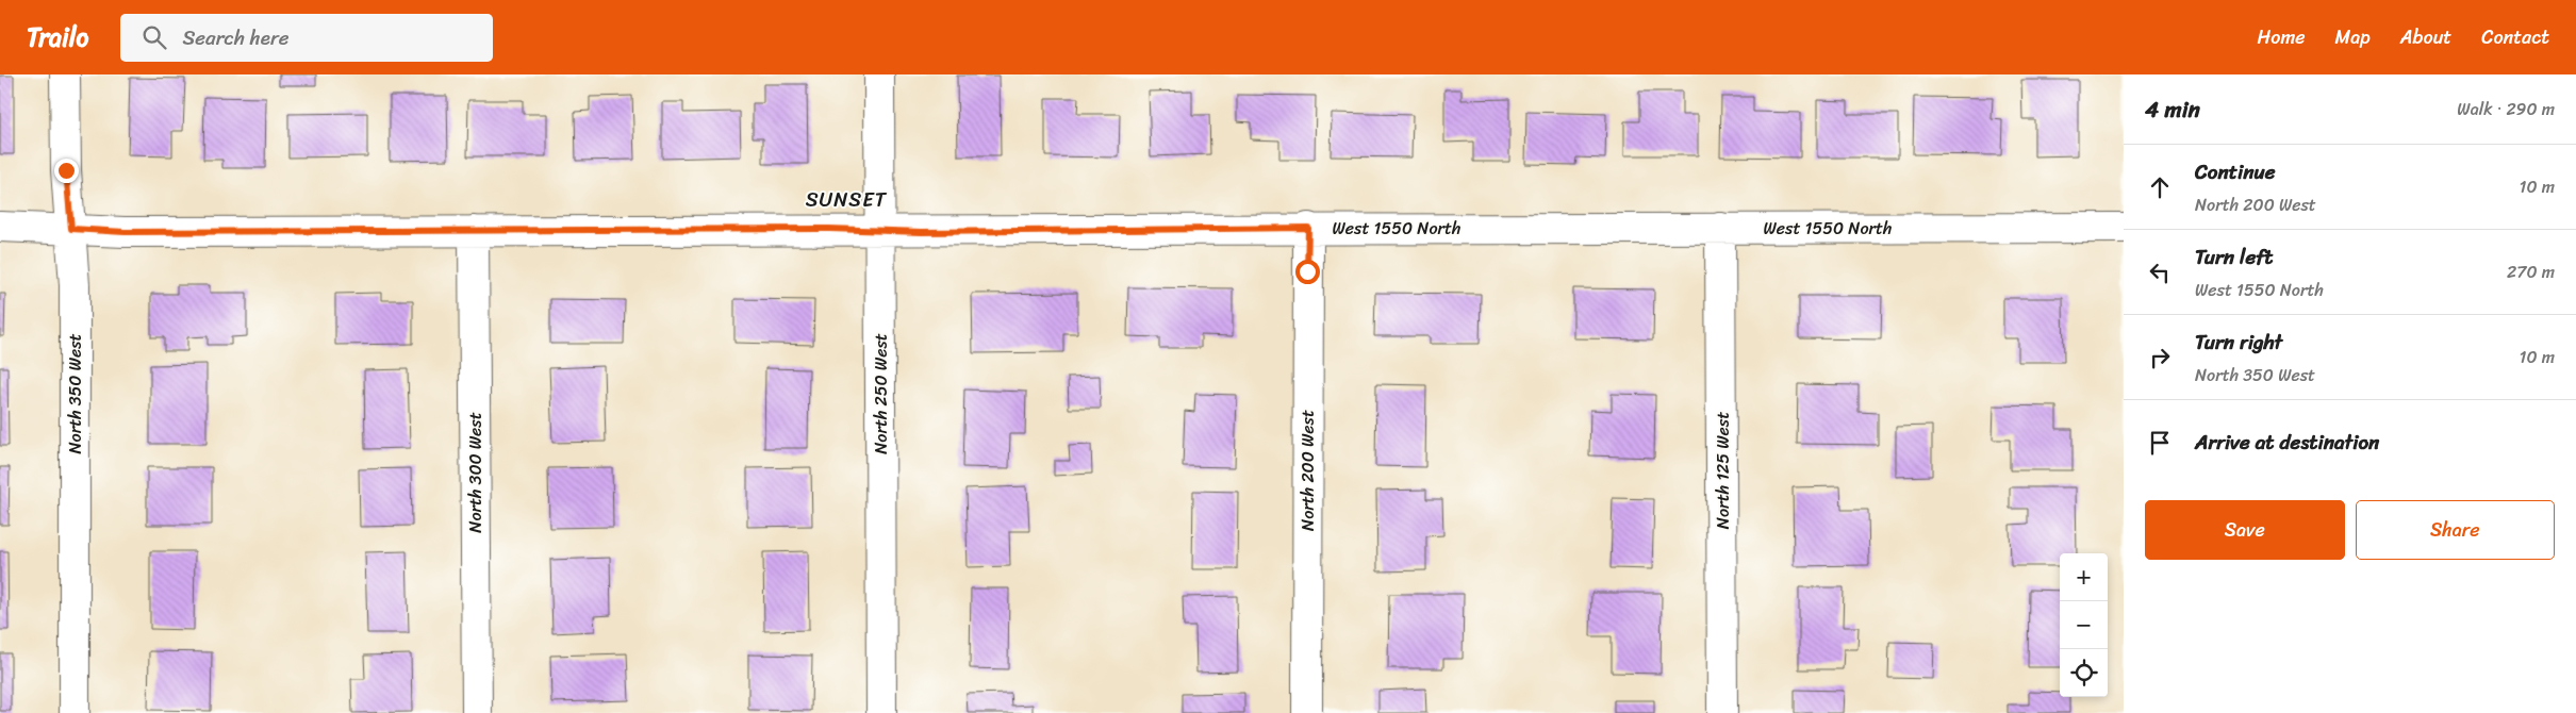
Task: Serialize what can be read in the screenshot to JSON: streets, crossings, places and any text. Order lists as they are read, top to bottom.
{
  "streets": {
    "street": [
      "West 1550 North",
      "North 350 West",
      "North 250 West",
      "North 200 West",
      "North 125 West",
      "North 300 West"
    ]
  },
  "crossings": [
    ["West 1550 North", "North 350 West"],
    ["West 1550 North", "North 250 West"],
    ["West 1550 North", "North 200 West"],
    ["West 1550 North", "North 125 West"],
    ["West 1550 North", "North 300 West"]
  ],
  "districts": ["SUNSET"],
  "page": {
    "header": "Trailo",
    "search": "Search here",
    "nav": [
      "Home",
      "Map",
      "About",
      "Contact"
    ],
    "heading": ["4 min", "Walk · 290 m"],
    "list": [
      ["Continue", "North 200 West", "10 m"],
      ["Turn left", "West 1550 North", "270 m"],
      ["Turn right", "North 350 West", "10 m"],
      "Arrive at destination"
    ],
    "buttons": ["Save", "Share"],
    "map_buttons": ["+", "−"]
  }
}
